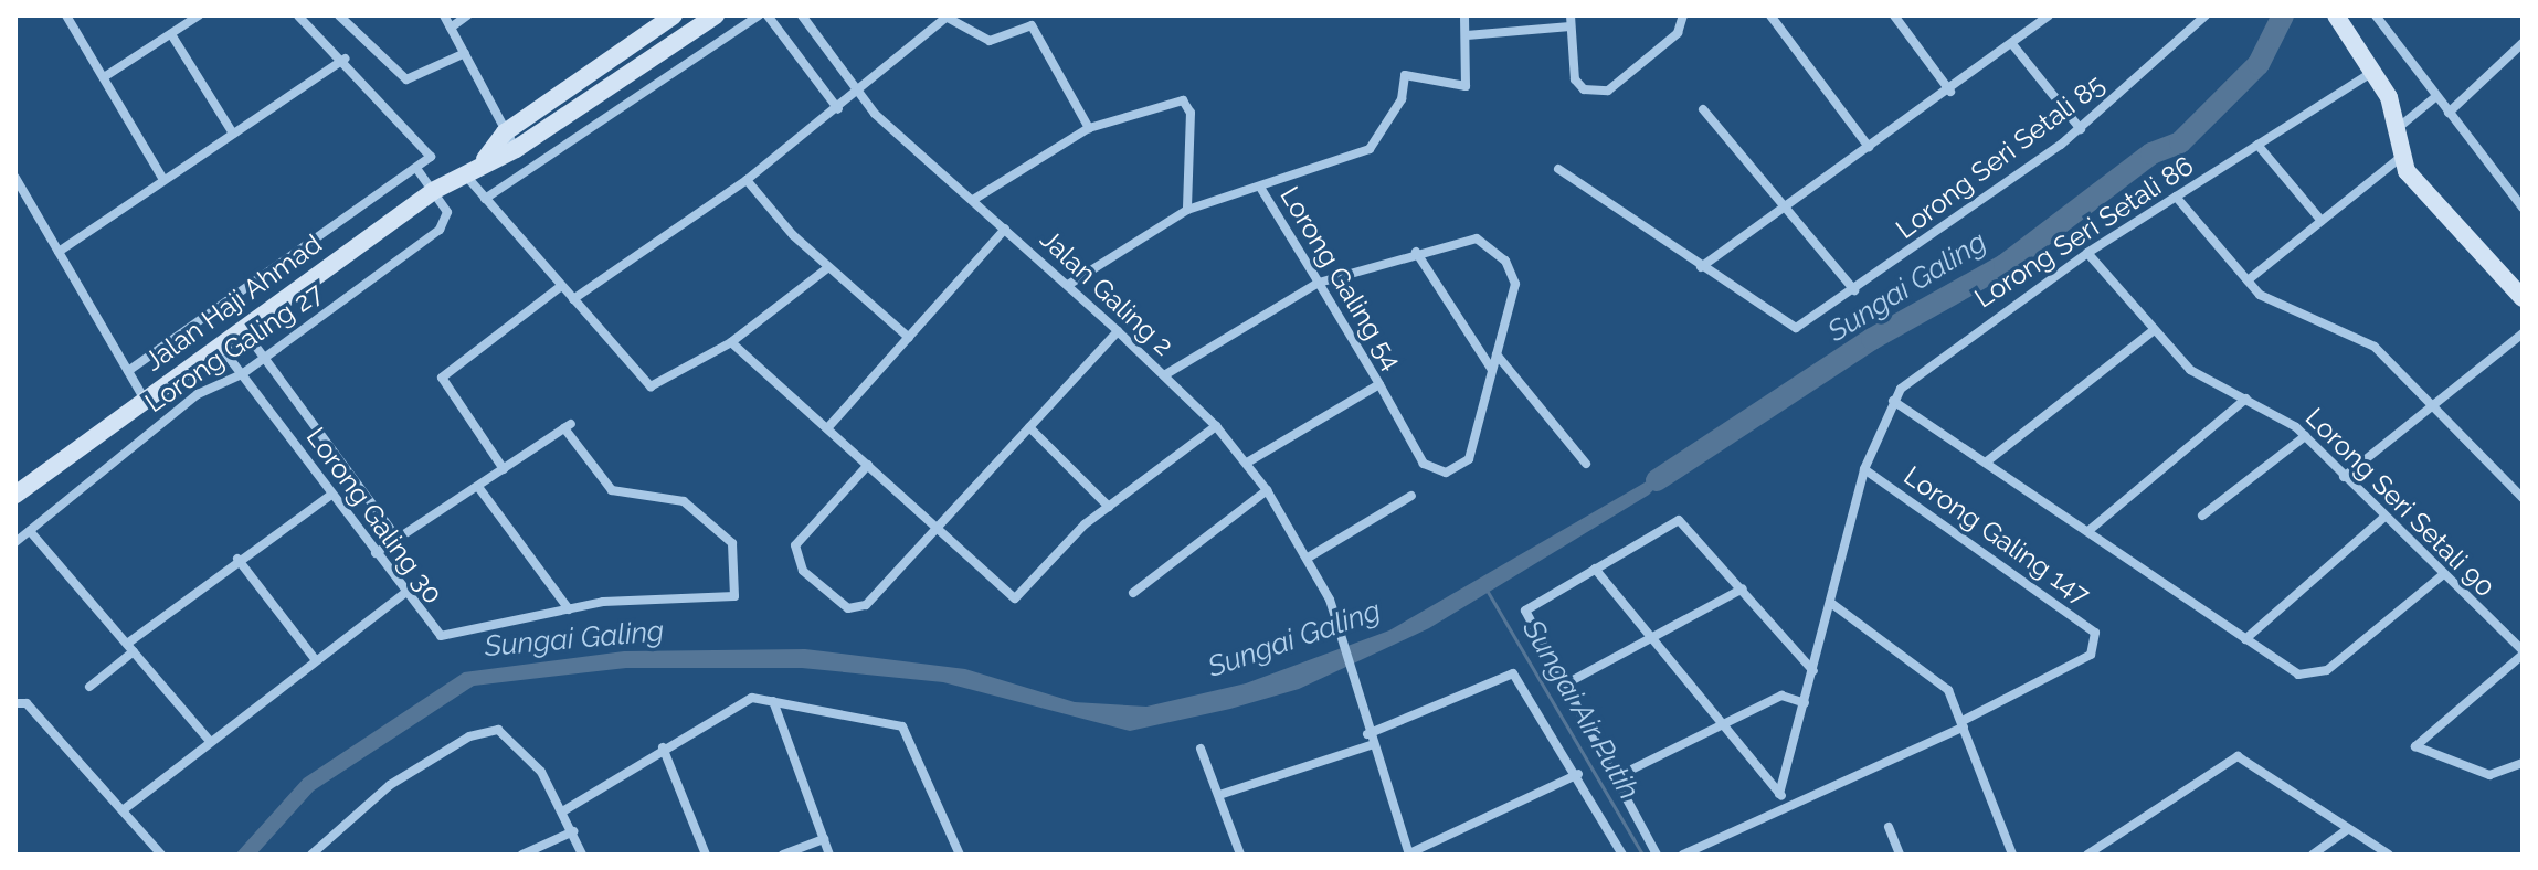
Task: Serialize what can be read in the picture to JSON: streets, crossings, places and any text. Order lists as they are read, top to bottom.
{
  "streets": {
    "street": [
      "Lorong Seri Setali 85",
      "Lorong Seri Setali 86",
      "Lorong Galing 54",
      "Jalan Galing 2",
      "Jalan Haji Ahmad",
      "Lorong Galing 27",
      "Lorong Seri Setali 90",
      "Lorong Galing 30",
      "Lorong Galing 147"
    ]
  },
  "crossings": [
    ["Lorong Seri Setali 86", "Lorong Seri Setali 90"],
    ["Lorong Seri Setali 86", "Lorong Galing 147"],
    ["Jalan Haji Ahmad", "Lorong Galing 27"],
    ["Jalan Haji Ahmad", "Lorong Galing 30"],
    ["Lorong Galing 27", "Lorong Galing 30"]
  ],
  "water": ["Sungai Galing", "Sungai Air Putih"]
}
